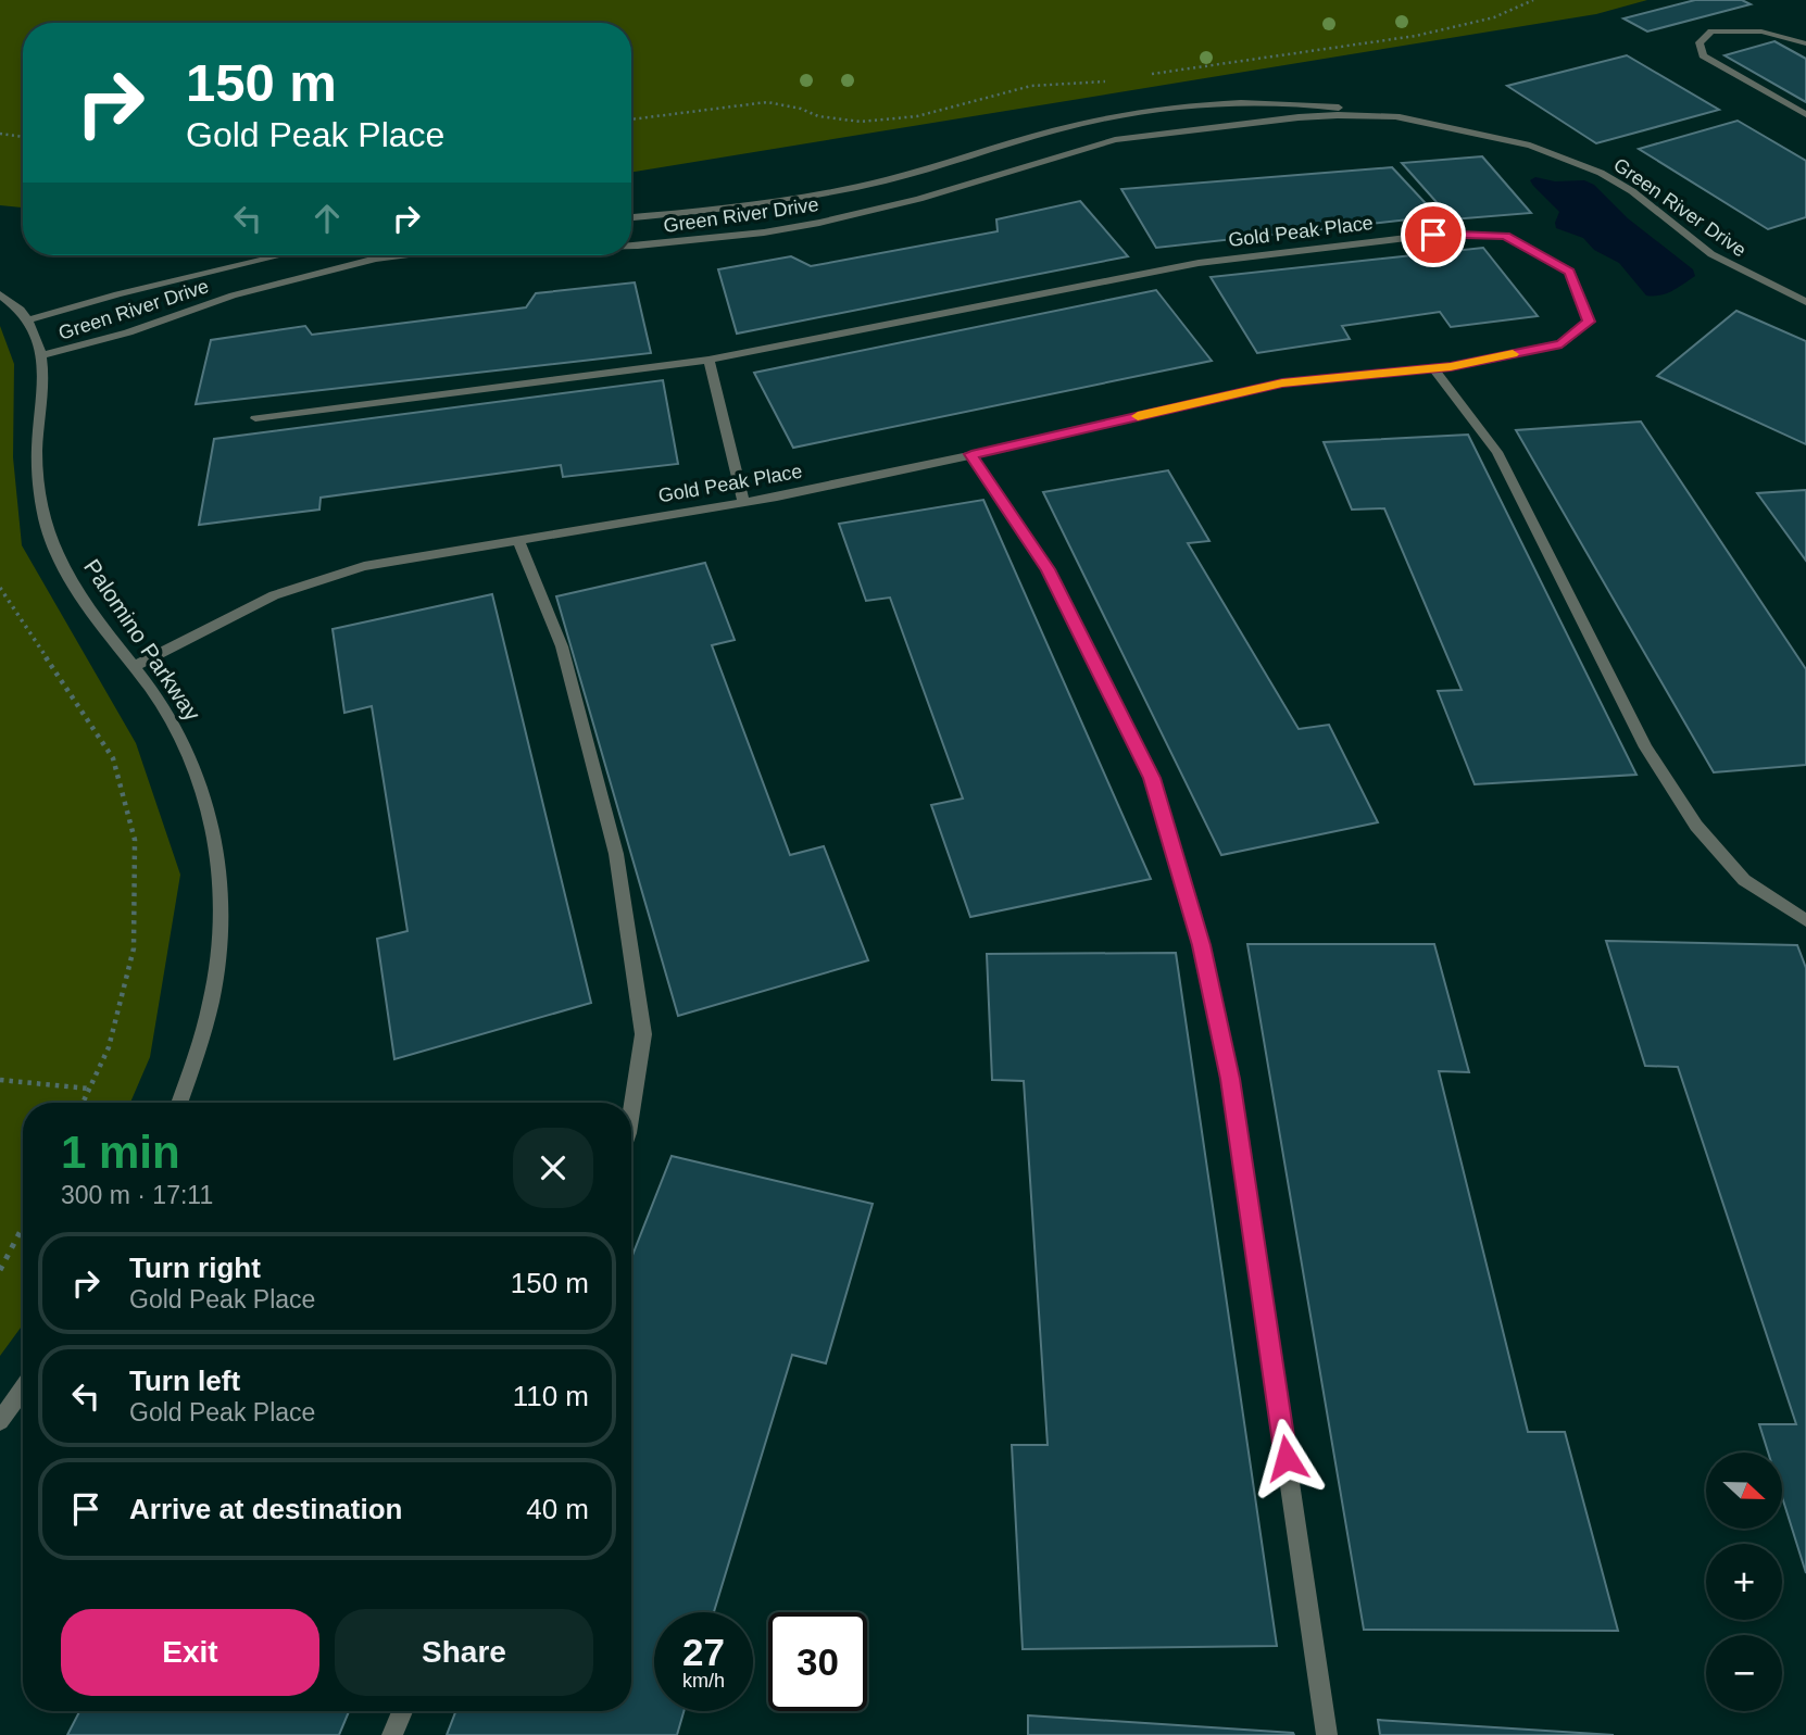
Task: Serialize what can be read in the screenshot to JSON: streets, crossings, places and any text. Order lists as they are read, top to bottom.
{
  "streets": {
    "street": ["Green River Drive", "Gold Peak Place", "Palomino Parkway"]
  },
  "crossings": [
    ["Green River Drive", "Palomino Parkway"],
    ["Gold Peak Place", "Palomino Parkway"]
  ],
  "north": "right",
  "page": {
    "turn": ["150 m", "Gold Peak Place"],
    "heading": ["1 min", "300 m · 17:11"],
    "list": [
      {
        "name": "Turn right",
        "note": "Gold Peak Place",
        "value": "150 m"
      },
      {
        "name": "Turn left",
        "note": "Gold Peak Place",
        "value": "110 m"
      },
      {
        "name": "Arrive at destination",
        "value": "40 m"
      }
    ],
    "map_buttons": ["+", "−"],
    "buttons": ["Exit", "Share"],
    "speed": "27 km/h",
    "limit": "30"
  }
}
